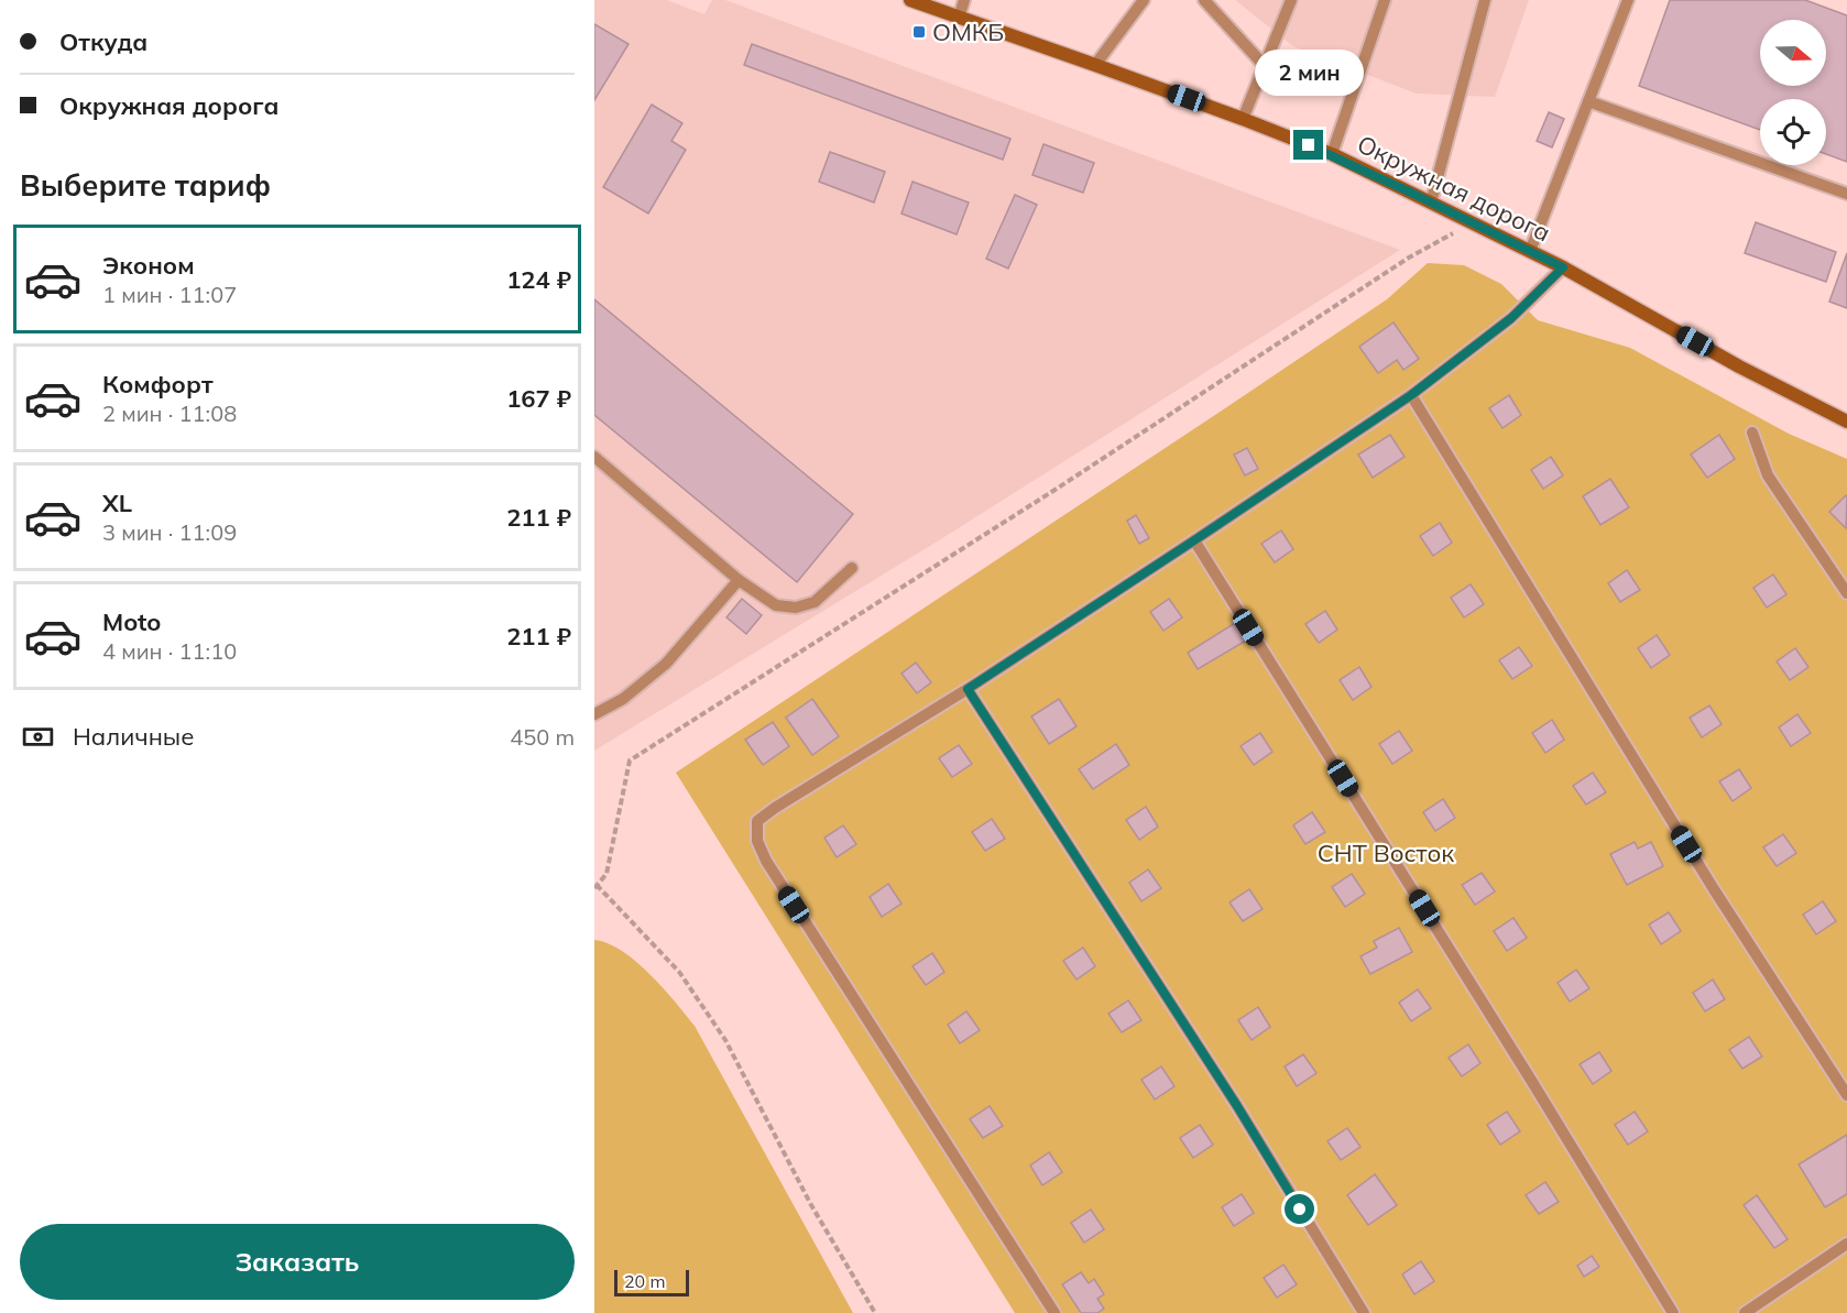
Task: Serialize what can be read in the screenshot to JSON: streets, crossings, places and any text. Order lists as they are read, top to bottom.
{
  "streets": {
    "main road": ["Окружная дорога"]
  },
  "parks": ["СНТ Восток"],
  "places": {
    "transit": ["ОМКБ"]
  },
  "scale_bar": "20 m",
  "north": "right",
  "page": {
    "banner": ["Откуда", "Окружная дорога"],
    "bubble": "2 мин",
    "heading": "Выберите тариф",
    "list": [
      {
        "name": "Эконом",
        "note": "1 мин · 11:07",
        "value": "124 ₽"
      },
      {
        "name": "Комфорт",
        "note": "2 мин · 11:08",
        "value": "167 ₽"
      },
      {
        "name": "XL",
        "note": "3 мин · 11:09",
        "value": "211 ₽"
      },
      {
        "name": "Moto",
        "note": "4 мин · 11:10",
        "value": "211 ₽"
      }
    ],
    "pay": ["Наличные", "450 m"],
    "buttons": "Заказать",
    "scale": "20 m"
  }
}
